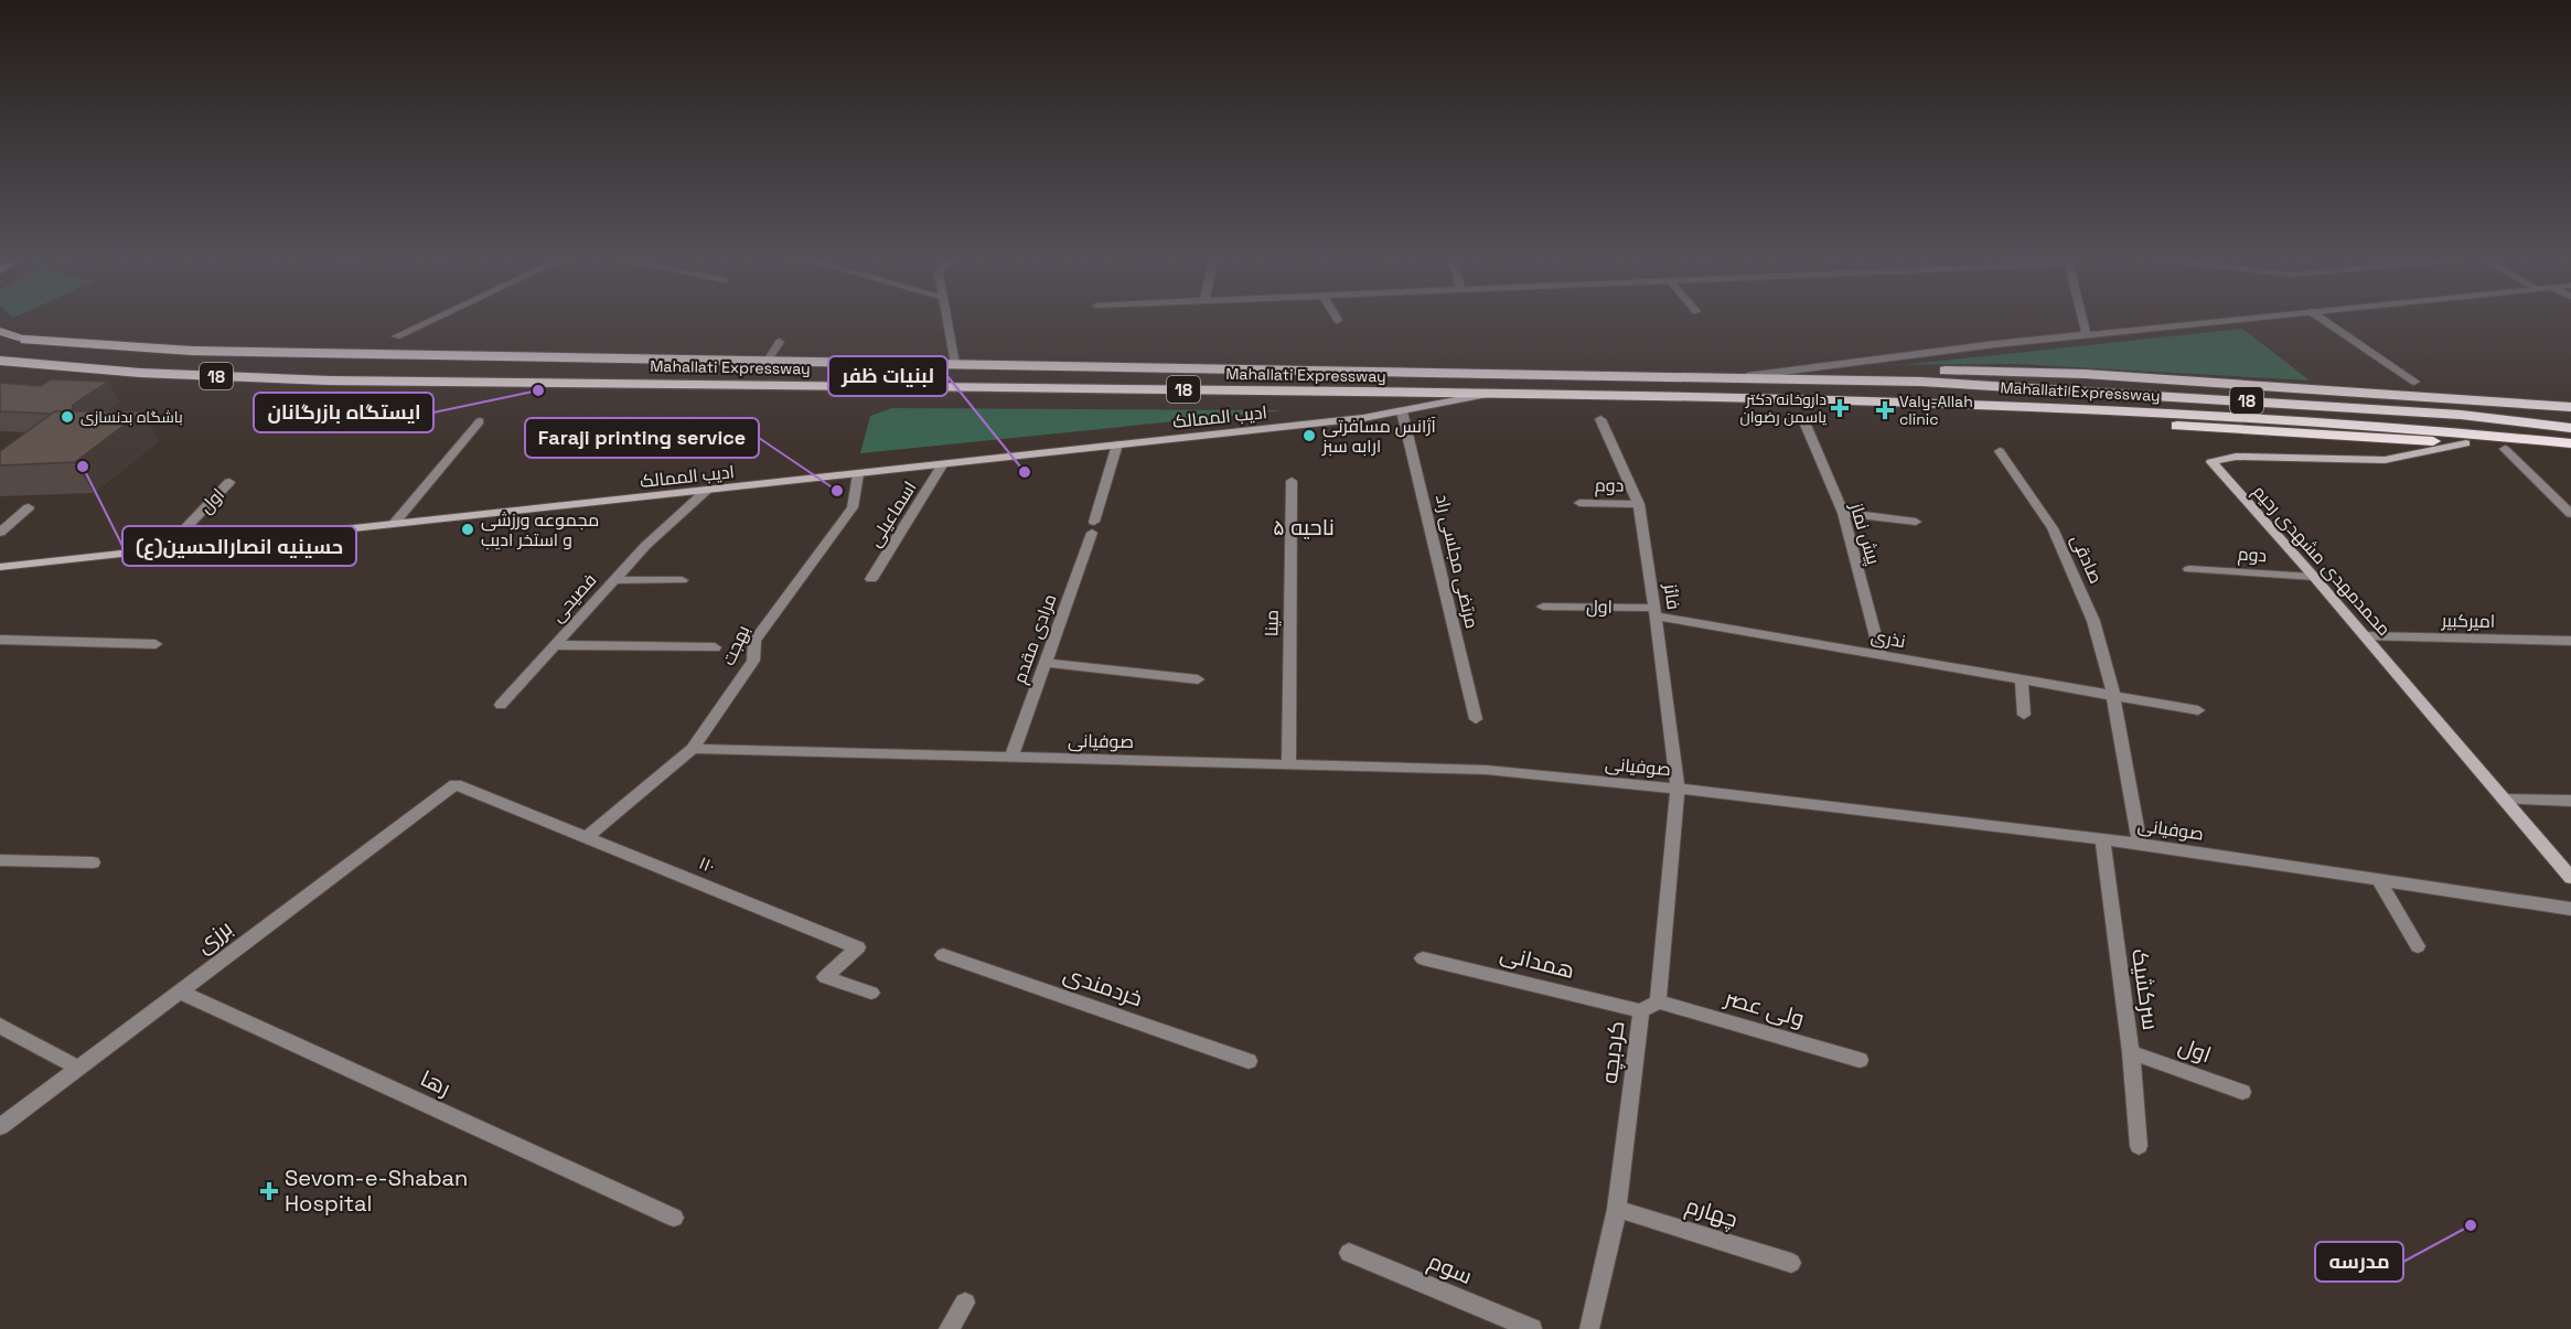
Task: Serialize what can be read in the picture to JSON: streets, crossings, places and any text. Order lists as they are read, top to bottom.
{
  "streets": {
    "highway": ["Mahallati Expressway", "18"],
    "main road": ["ادیب الممالک", "محمدمهدی مشهدی رحیم"],
    "street": [
      "دوم",
      "اول",
      "اسماعیلی",
      "پیش نماز",
      "صادقی",
      "مرتضی مجلسی راد",
      "فائز",
      "فصیحی",
      "امیرکبیر",
      "مینا",
      "مرادی مقدم",
      "نذری",
      "بهجت",
      "صوفیانی",
      "۱۱۰",
      "برزی",
      "همدانی",
      "خردمندی",
      "سرکشیک",
      "ولی عصر",
      "کردبچه",
      "رها",
      "چهارم",
      "سوم"
    ]
  },
  "crossings": [
    ["Mahallati Expressway", "ادیب الممالک"],
    ["ادیب الممالک", "اول"],
    ["ادیب الممالک", "اسماعیلی"],
    ["ادیب الممالک", "مرتضی مجلسی راد"],
    ["ادیب الممالک", "فصیحی"],
    ["ادیب الممالک", "مرادی مقدم"],
    ["ادیب الممالک", "بهجت"],
    ["دوم", "محمدمهدی مشهدی رحیم"],
    ["دوم", "فائز"],
    ["اول", "فائز"],
    ["اول", "نذری"],
    ["اول", "سرکشیک"],
    ["پیش نماز", "نذری"],
    ["صادقی", "نذری"],
    ["صادقی", "صوفیانی"],
    ["محمدمهدی مشهدی رحیم", "امیرکبیر"],
    ["فائز", "نذری"],
    ["فائز", "صوفیانی"],
    ["مینا", "صوفیانی"],
    ["مرادی مقدم", "صوفیانی"],
    ["بهجت", "صوفیانی"],
    ["بهجت", "۱۱۰"],
    ["صوفیانی", "سرکشیک"],
    ["۱۱۰", "برزی"],
    ["برزی", "رها"],
    ["همدانی", "کردبچه"],
    ["ولی عصر", "کردبچه"],
    ["کردبچه", "چهارم"]
  ],
  "districts": ["ناحیه ۵"],
  "places": {
    "other": [
      "ایستگاه بازرگانان",
      "باشگاه بدنسازی",
      "آژانس مسافرتی ارابه سبز",
      "حسینیه انصارالحسین(ع)",
      "لبنیات ظفر",
      "Faraji printing service",
      "مجموعه ورزشی و استخر ادیب",
      "مدرسه"
    ],
    "health": ["داروخانه دکتر یاسمن رضوان", "Valy-Allah clinic", "Sevom-e-Shaban Hospital"]
  }
}
